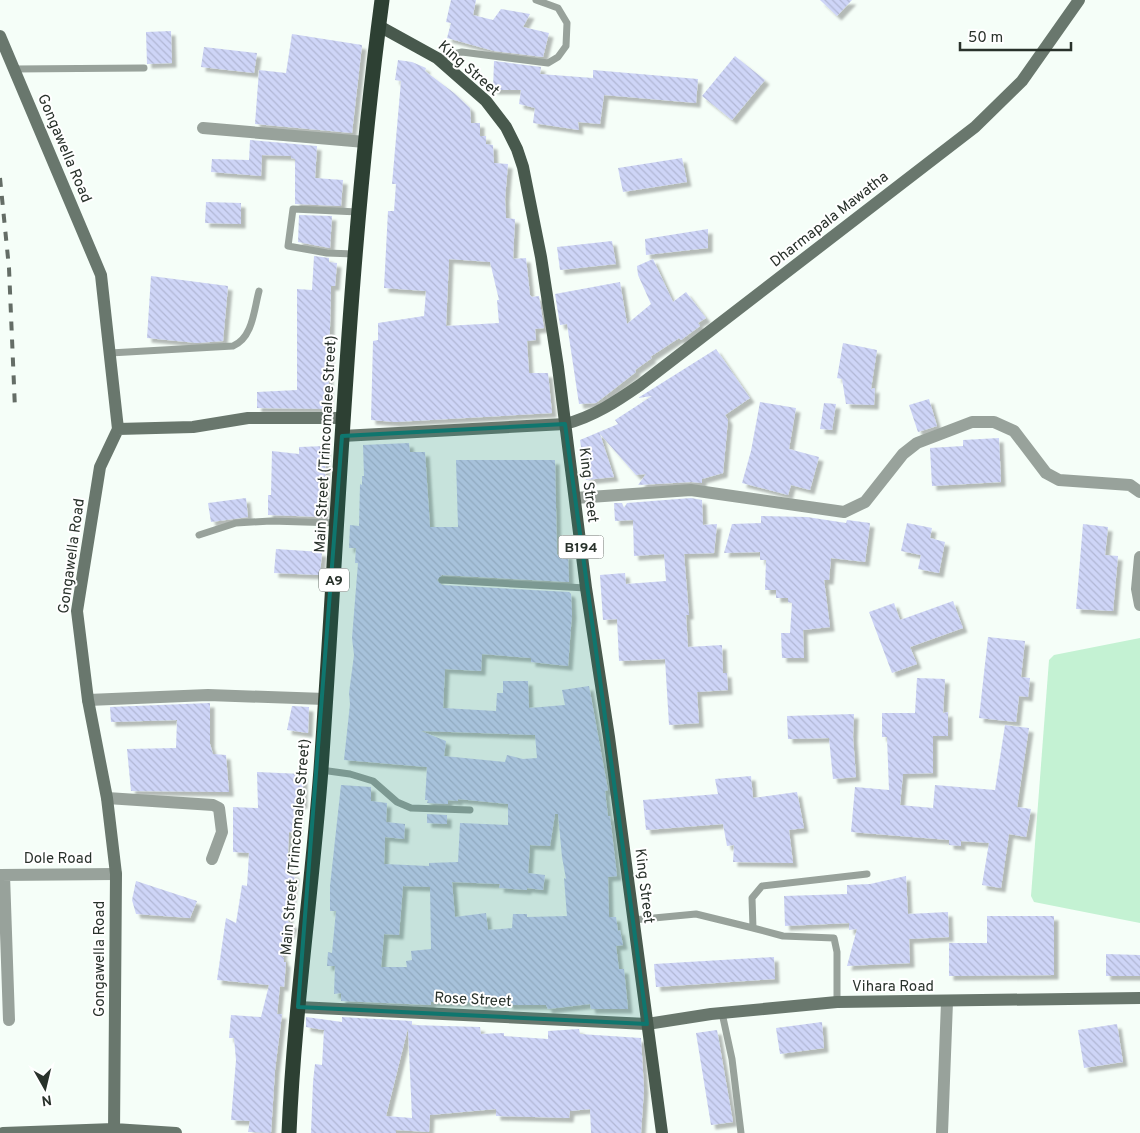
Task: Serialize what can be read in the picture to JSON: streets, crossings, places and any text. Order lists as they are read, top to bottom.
{
  "streets": {
    "highway": ["Main Street (Trincomalee Street)", "A9"],
    "main road": ["King Street", "B194"],
    "street": [
      "Gongawella Road",
      "Dharmapala Mawatha",
      "Dole Road",
      "Vihara Road",
      "Rose Street"
    ]
  },
  "crossings": [
    ["King Street", "Dharmapala Mawatha"],
    ["King Street", "Main Street (Trincomalee Street)"],
    ["King Street", "A9"],
    ["King Street", "Vihara Road"],
    ["King Street", "Rose Street"],
    ["Gongawella Road", "Dole Road"],
    ["Dharmapala Mawatha", "Main Street (Trincomalee Street)"],
    ["Main Street (Trincomalee Street)", "A9"],
    ["Main Street (Trincomalee Street)", "Rose Street"],
    ["Vihara Road", "Rose Street"]
  ],
  "scale_bar": "50 m",
  "north": "bottom"
}
